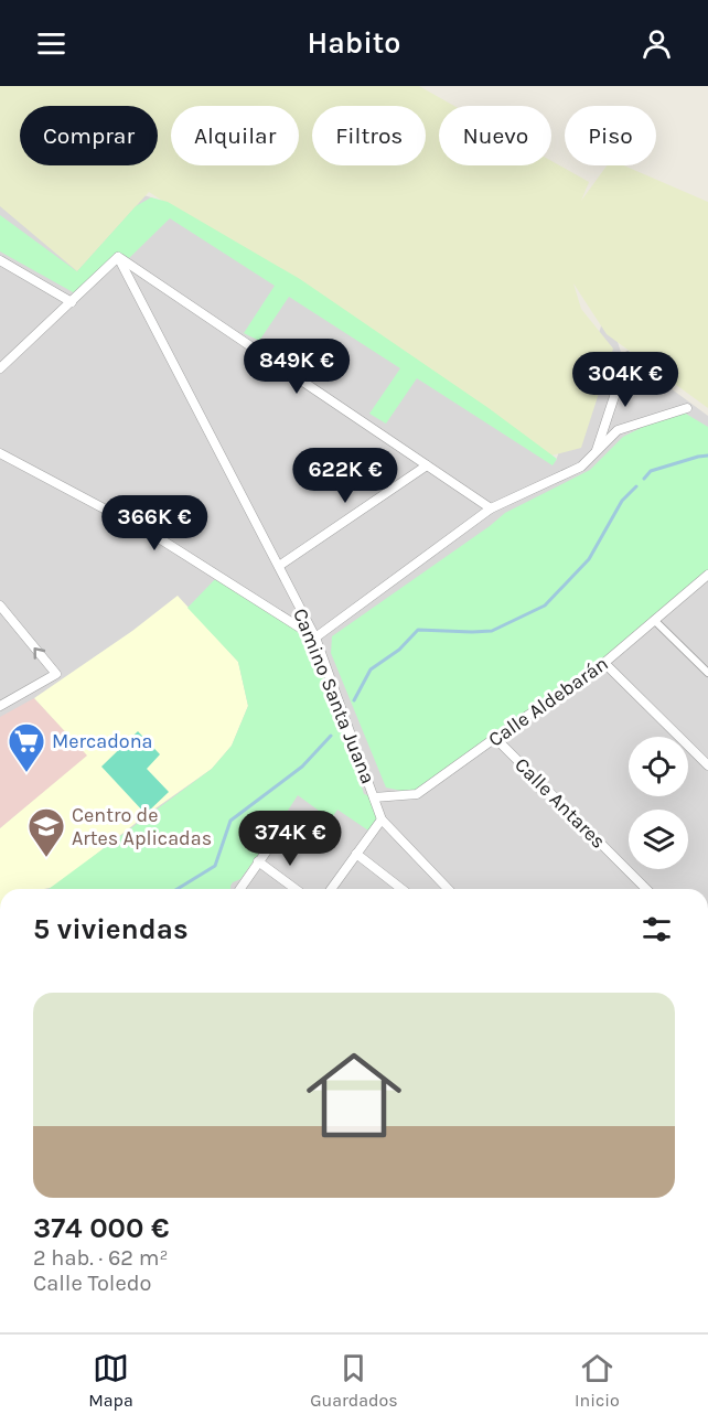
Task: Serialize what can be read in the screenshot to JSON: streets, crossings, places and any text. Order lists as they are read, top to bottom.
{
  "streets": {
    "street": ["Camino Santa Juana", "Calle Aldebarán", "Calle Antares"]
  },
  "crossings": [
    ["Camino Santa Juana", "Calle Aldebarán"],
    ["Calle Aldebarán", "Calle Antares"]
  ],
  "places": {
    "supermarket": ["Mercadona"],
    "school or university": ["Centro de Artes Aplicadas"]
  },
  "page": {
    "header": "Habito",
    "chip": [
      "Comprar",
      "Alquilar",
      "Filtros",
      "Nuevo",
      "Piso"
    ],
    "price": [
      "849K €",
      "304K €",
      "622K €",
      "366K €",
      "374K €"
    ],
    "heading": "5 viviendas",
    "list": [
      {
        "name": "374 000 €",
        "note": "2 hab. · 62 m² · Calle Toledo"
      }
    ],
    "tabs": ["Mapa", "Guardados", "Inicio"]
  }
}
